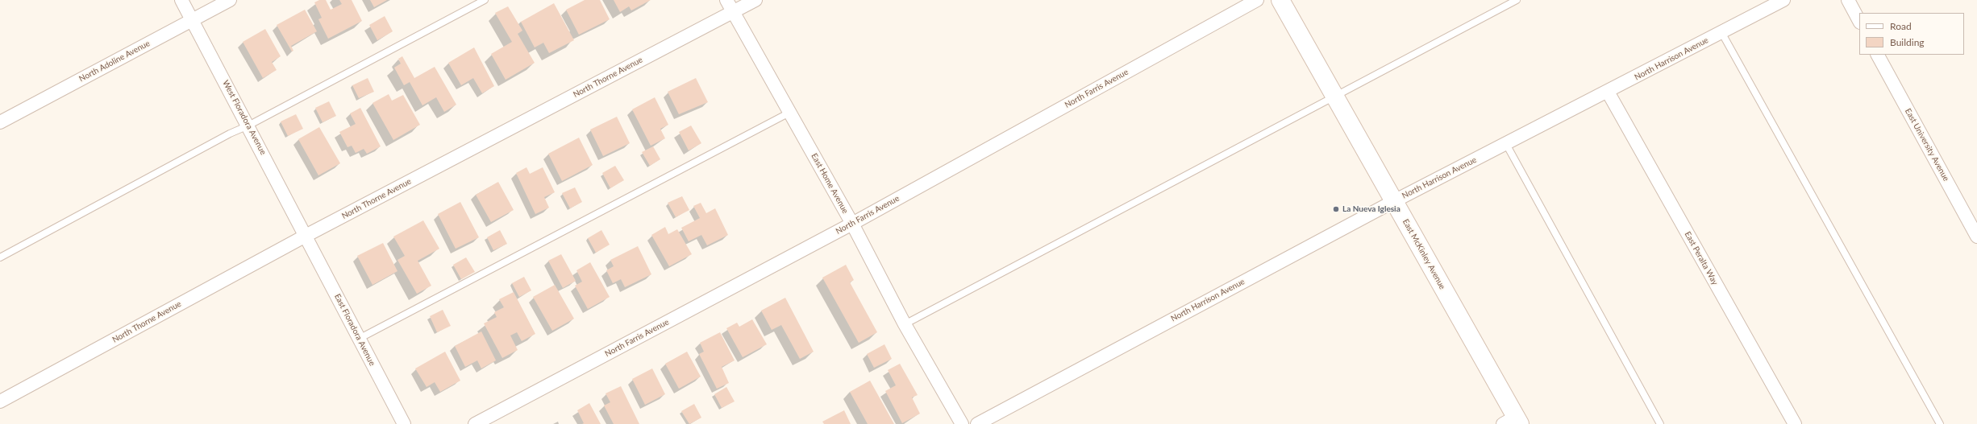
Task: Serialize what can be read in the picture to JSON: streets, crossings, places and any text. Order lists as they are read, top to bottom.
{
  "streets": {
    "main road": ["East McKinley Avenue"],
    "street": [
      "North Harrison Avenue",
      "North Adoline Avenue",
      "North Thorne Avenue",
      "North Farris Avenue",
      "West Floradora Avenue",
      "East University Avenue",
      "East Home Avenue",
      "East Peralta Way",
      "East Floradora Avenue"
    ]
  },
  "crossings": [
    ["North Harrison Avenue", "East McKinley Avenue"],
    ["North Harrison Avenue", "East Peralta Way"],
    ["North Adoline Avenue", "West Floradora Avenue"],
    ["North Thorne Avenue", "West Floradora Avenue"],
    ["North Thorne Avenue", "East Home Avenue"],
    ["North Thorne Avenue", "East Floradora Avenue"],
    ["North Farris Avenue", "East Home Avenue"],
    ["West Floradora Avenue", "East Floradora Avenue"]
  ],
  "places": ["La Nueva Iglesia"],
  "legend": ["Road", "Building"]
}
